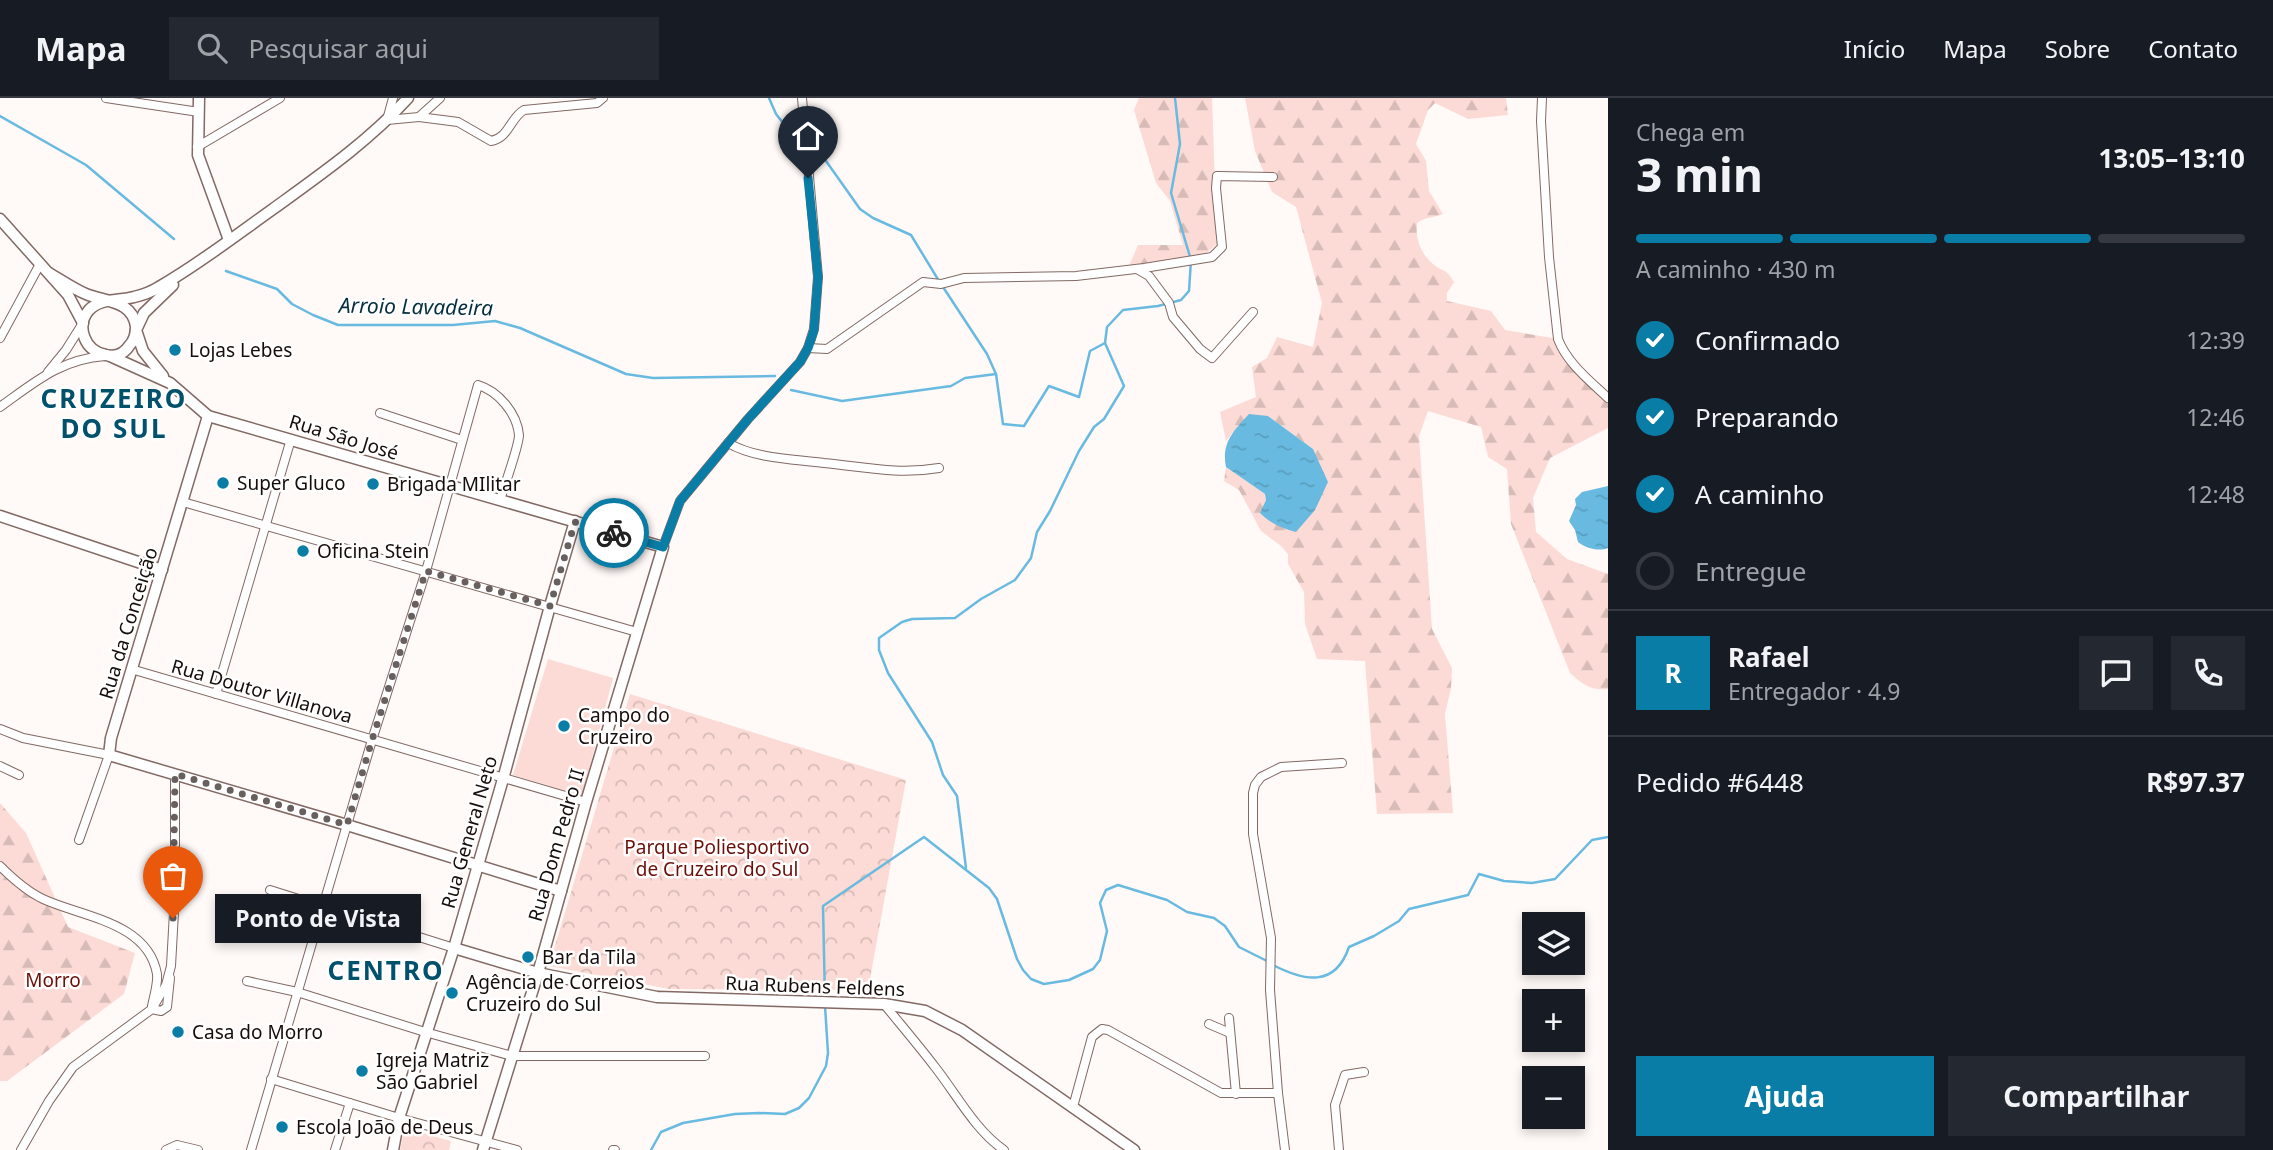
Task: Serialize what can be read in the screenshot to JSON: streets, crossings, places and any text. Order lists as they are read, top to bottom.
{
  "streets": {
    "main road": [
      "Rua São José",
      "Rua da Conceição",
      "Rua General Neto",
      "Rua Dom Pedro II",
      "Rua Rubens Feldens"
    ],
    "street": ["Rua Doutor Villanova"]
  },
  "crossings": [
    ["Rua São José", "Rua da Conceição"],
    ["Rua São José", "Rua General Neto"],
    ["Rua São José", "Rua Dom Pedro II"],
    ["Rua da Conceição", "Rua Doutor Villanova"],
    ["Rua Doutor Villanova", "Rua General Neto"],
    ["Rua Doutor Villanova", "Rua Dom Pedro II"],
    ["Rua General Neto", "Rua Rubens Feldens"],
    ["Rua Dom Pedro II", "Rua Rubens Feldens"]
  ],
  "districts": ["CRUZEIRO DO SUL", "CENTRO"],
  "water": ["Arroio Lavadeira"],
  "parks": ["Parque Poliesportivo de Cruzeiro do Sul", "Morro"],
  "places": [
    "Lojas Lebes",
    "Super Gluco",
    "Brigada MIlitar",
    "Oficina Stein",
    "Campo do Cruzeiro",
    "Ponto de Vista",
    "Bar da Tila",
    "Agência de Correios Cruzeiro do Sul",
    "Casa do Morro",
    "Igreja Matriz São Gabriel",
    "Escola João de Deus"
  ],
  "page": {
    "header": "Mapa",
    "search": "Pesquisar aqui",
    "nav": [
      "Início",
      "Mapa",
      "Sobre",
      "Contato"
    ],
    "heading": ["3 min", "Chega em", "13:05–13:10"],
    "panel": [
      "Rafael",
      "Entregador · 4.9",
      "Pedido #6448",
      "R$97.37"
    ],
    "bar": "A caminho · 430 m",
    "list": [
      ["Confirmado", "12:39"],
      ["Preparando", "12:46"],
      ["A caminho", "12:48"],
      "Entregue"
    ],
    "round": "R",
    "bubble": "Ponto de Vista",
    "map_buttons": ["+", "−"],
    "buttons": ["Ajuda", "Compartilhar"]
  }
}
